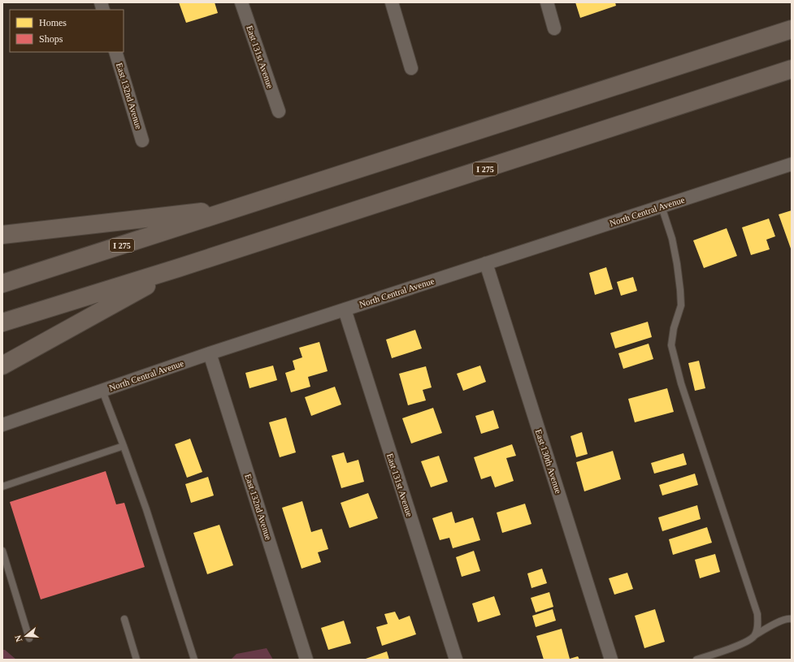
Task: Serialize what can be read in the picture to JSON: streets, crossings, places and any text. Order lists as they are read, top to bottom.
{
  "streets": {
    "highway": ["I 275"],
    "street": [
      "East 131st Avenue",
      "East 132nd Avenue",
      "North Central Avenue",
      "East 130th Avenue"
    ]
  },
  "crossings": [
    ["East 131st Avenue", "North Central Avenue"],
    ["East 132nd Avenue", "North Central Avenue"],
    ["North Central Avenue", "East 130th Avenue"]
  ],
  "legend": ["Homes", "Shops"],
  "north": "left"
}
